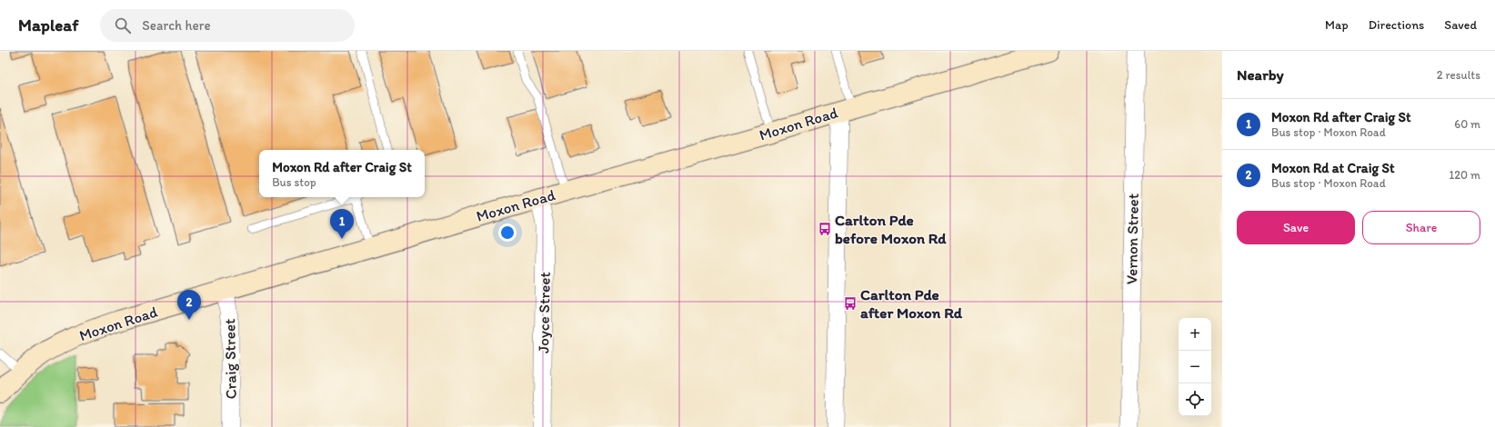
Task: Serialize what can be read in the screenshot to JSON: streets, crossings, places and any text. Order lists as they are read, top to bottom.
{
  "streets": {
    "main road": ["Moxon Road"],
    "street": ["Vernon Street", "Joyce Street", "Craig Street"]
  },
  "crossings": [
    ["Moxon Road", "Joyce Street"],
    ["Moxon Road", "Craig Street"]
  ],
  "places": {
    "bus stop": ["Carlton Pde before Moxon Rd", "Carlton Pde after Moxon Rd"]
  },
  "page": {
    "header": "Mapleaf",
    "search": "Search here",
    "nav": ["Map", "Directions", "Saved"],
    "heading": ["Nearby", "2 results"],
    "list": [
      {
        "mark": "1",
        "name": "Moxon Rd after Craig St",
        "note": "Bus stop · Moxon Road",
        "value": "60 m"
      },
      {
        "mark": "2",
        "name": "Moxon Rd at Craig St",
        "note": "Bus stop · Moxon Road",
        "value": "120 m"
      }
    ],
    "popup": ["Moxon Rd after Craig St", "Bus stop"],
    "buttons": ["Save", "Share"],
    "pins": ["1", "2"],
    "map_buttons": ["+", "−"]
  }
}
